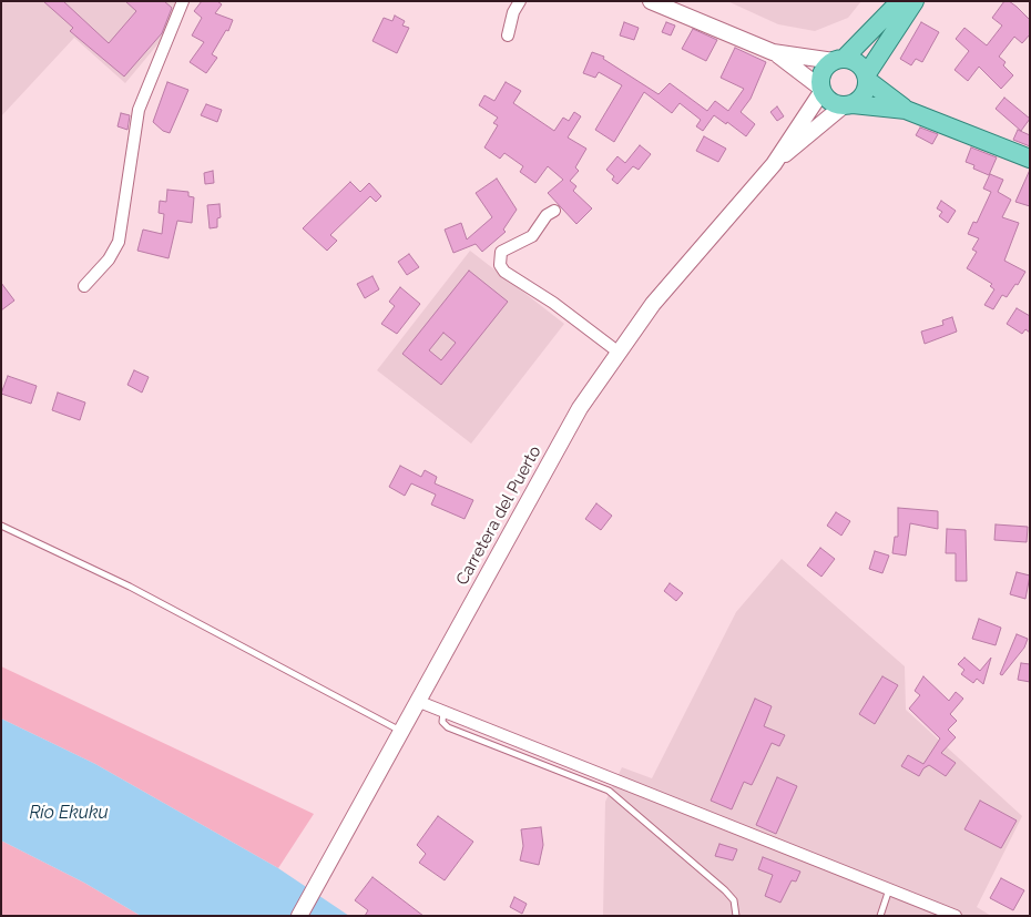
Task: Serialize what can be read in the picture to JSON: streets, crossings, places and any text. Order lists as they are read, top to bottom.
{
  "streets": {
    "main road": ["Carretera del Puerto"]
  },
  "water": ["Río Ekuku"]
}
